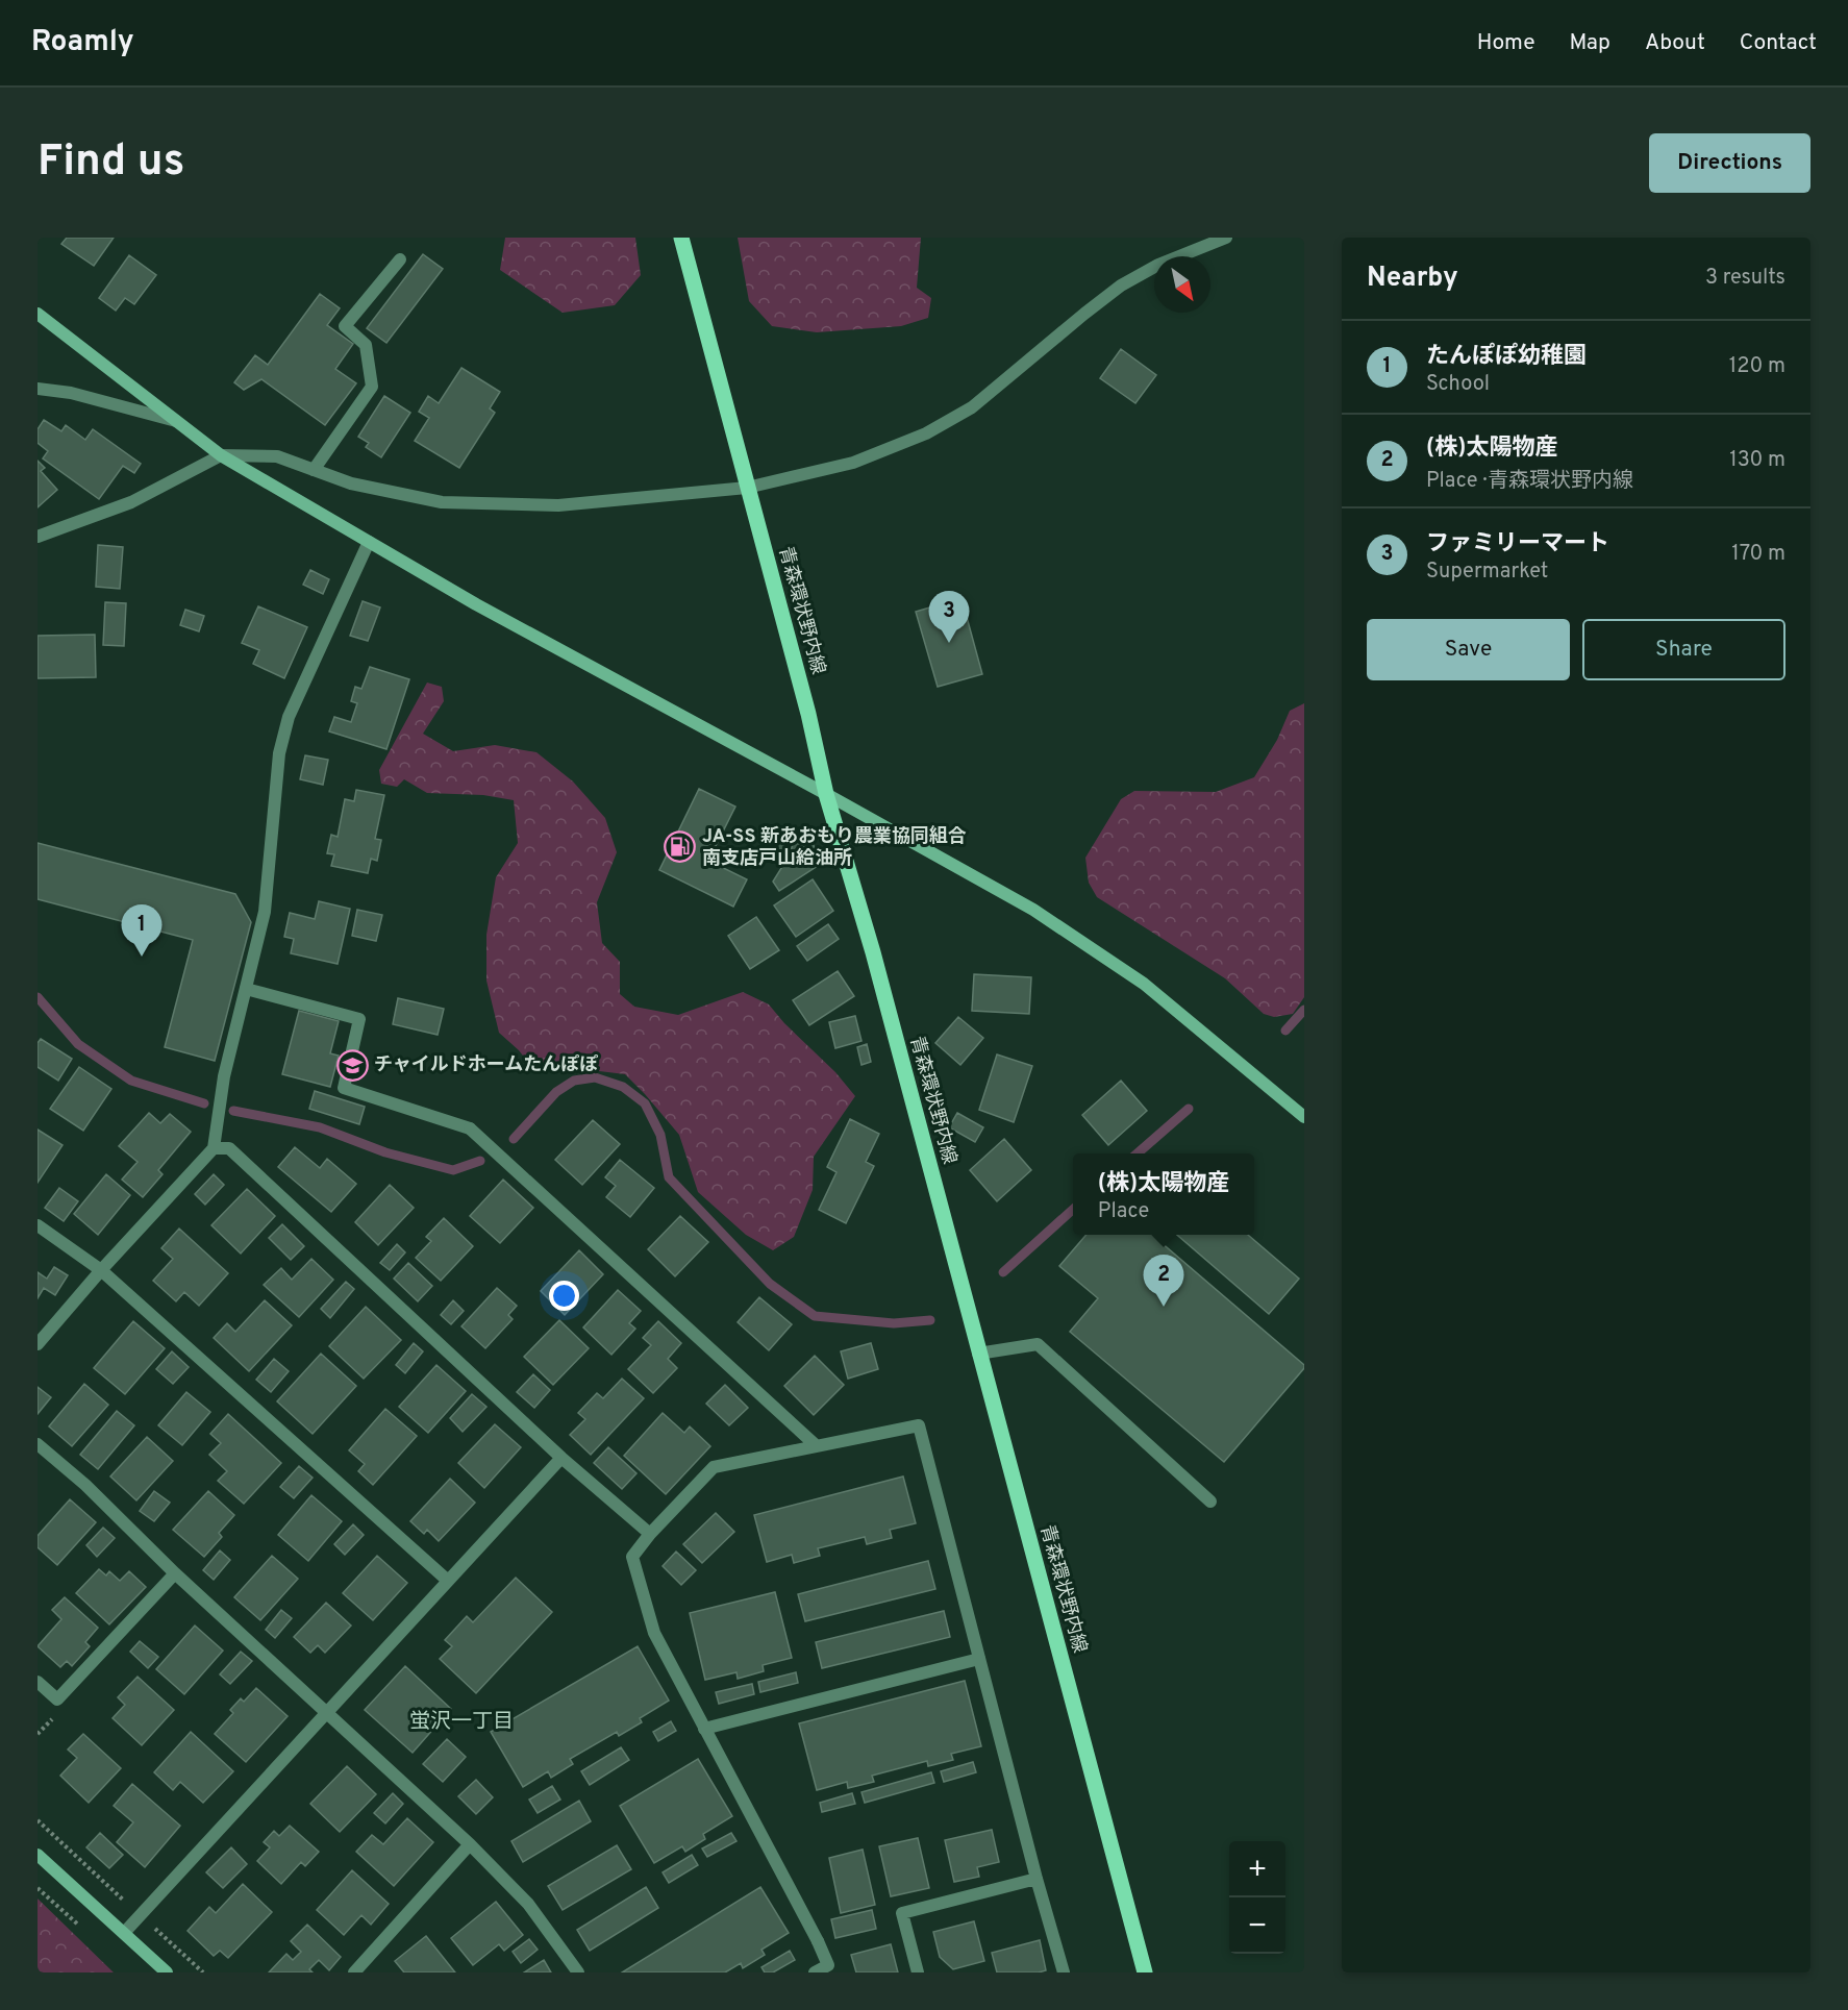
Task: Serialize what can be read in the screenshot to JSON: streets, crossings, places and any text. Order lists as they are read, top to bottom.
{
  "streets": {
    "main road": ["青森環状野内線"]
  },
  "districts": ["蛍沢一丁目"],
  "places": {
    "fuel station": ["JA-SS 新あおもり農業協同組合 南支店戸山給油所"],
    "school or university": ["チャイルドホームたんぽぽ"]
  },
  "north": "bottom right",
  "page": {
    "header": "Roamly",
    "nav": [
      "Home",
      "Map",
      "About",
      "Contact"
    ],
    "buttons": [
      "Directions",
      ["Save", "Share"]
    ],
    "title": "Find us",
    "heading": ["Nearby", "3 results"],
    "list": [
      {
        "mark": "1",
        "name": "たんぽぽ幼稚園",
        "note": "School",
        "value": "120 m"
      },
      {
        "mark": "2",
        "name": "(株)太陽物産",
        "note": "Place · 青森環状野内線",
        "value": "130 m"
      },
      {
        "mark": "3",
        "name": "ファミリーマート",
        "note": "Supermarket",
        "value": "170 m"
      }
    ],
    "pins": ["3", "1", "2"],
    "popup": ["(株)太陽物産", "Place"],
    "map_buttons": ["+", "−"]
  }
}
